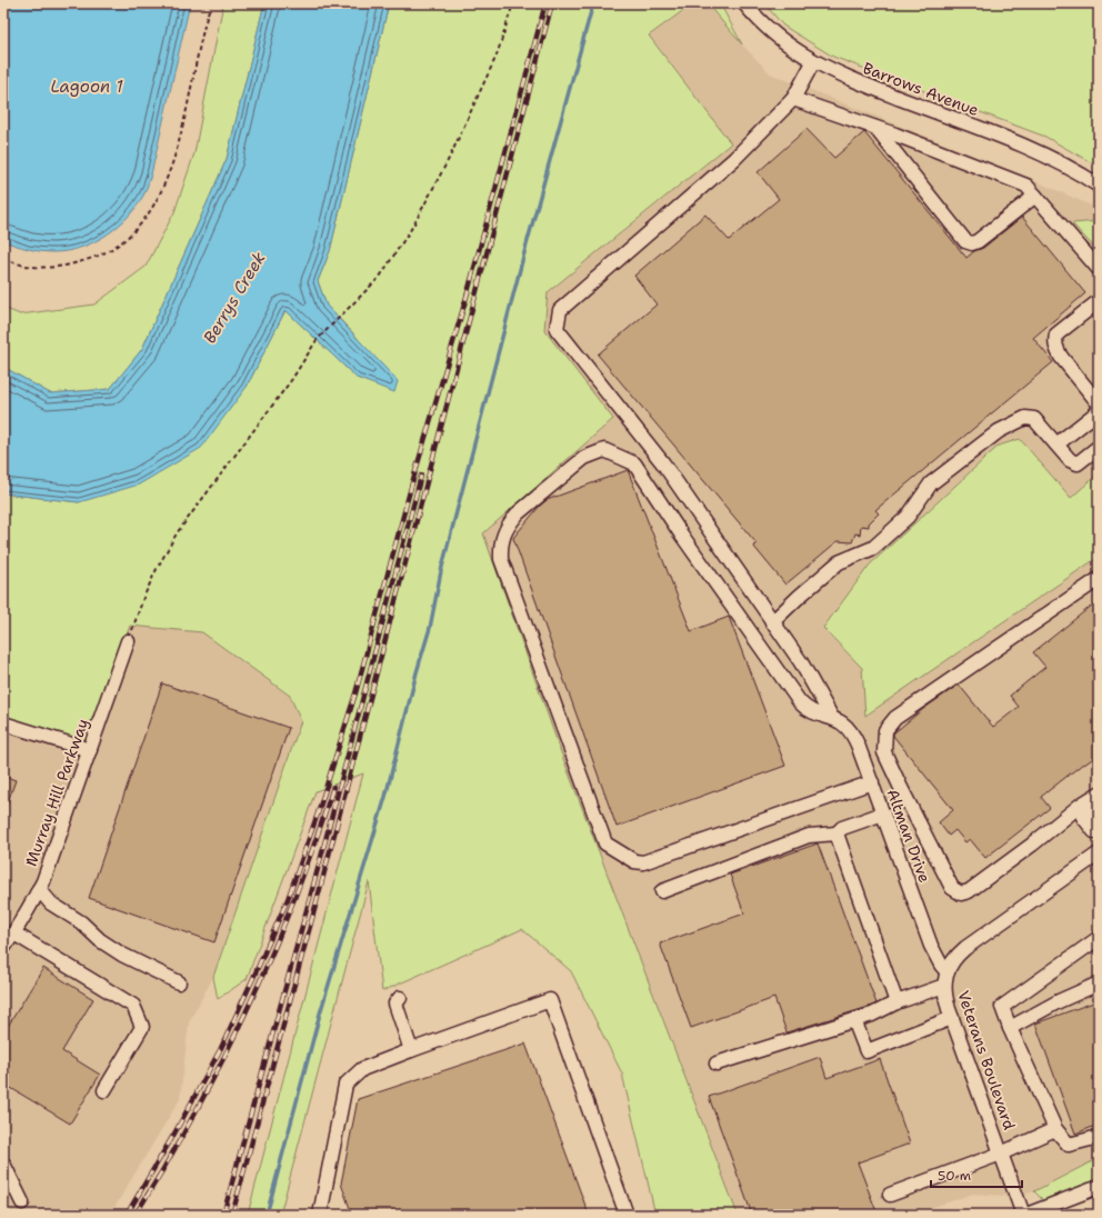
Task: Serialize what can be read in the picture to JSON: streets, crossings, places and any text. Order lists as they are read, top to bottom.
{
  "streets": {
    "street": [
      "Barrows Avenue",
      "Murray Hill Parkway",
      "Altman Drive",
      "Veterans Boulevard"
    ]
  },
  "crossings": [
    ["Altman Drive", "Veterans Boulevard"]
  ],
  "water": ["Lagoon 1", "Berrys Creek"],
  "scale_bar": "50 m"
}
